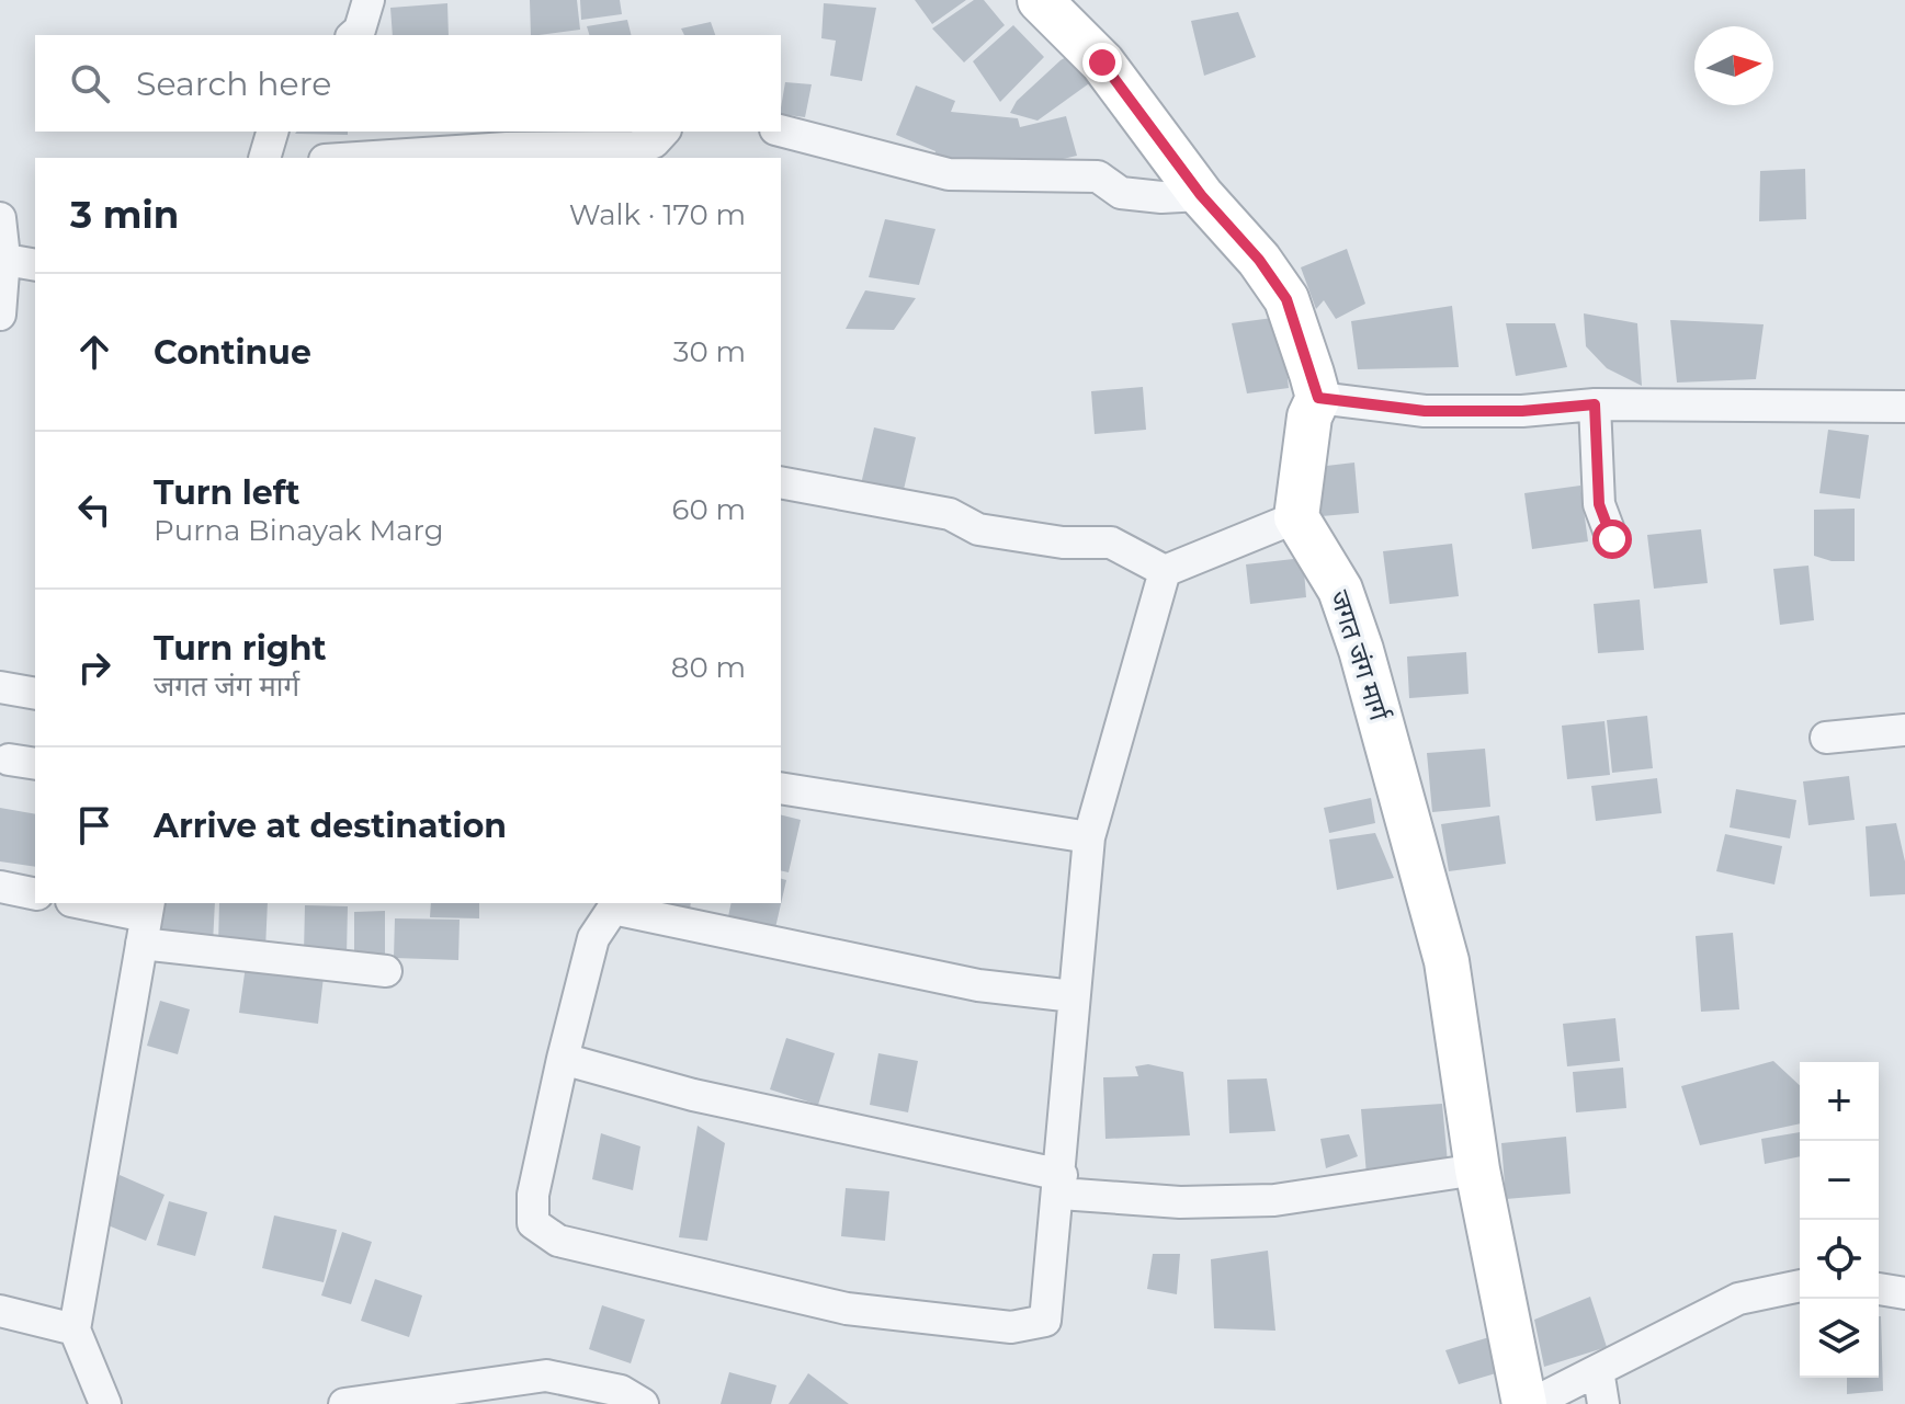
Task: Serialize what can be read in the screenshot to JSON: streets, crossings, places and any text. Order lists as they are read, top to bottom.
{
  "streets": {
    "street": ["जगत जंग मार्ग"]
  },
  "north": "right",
  "page": {
    "search": "Search here",
    "heading": ["3 min", "Walk · 170 m"],
    "list": [
      ["Continue", "30 m"],
      ["Turn left", "Purna Binayak Marg", "60 m"],
      ["Turn right", "जगत जंग मार्ग", "80 m"],
      "Arrive at destination"
    ],
    "map_buttons": ["+", "−"]
  }
}
